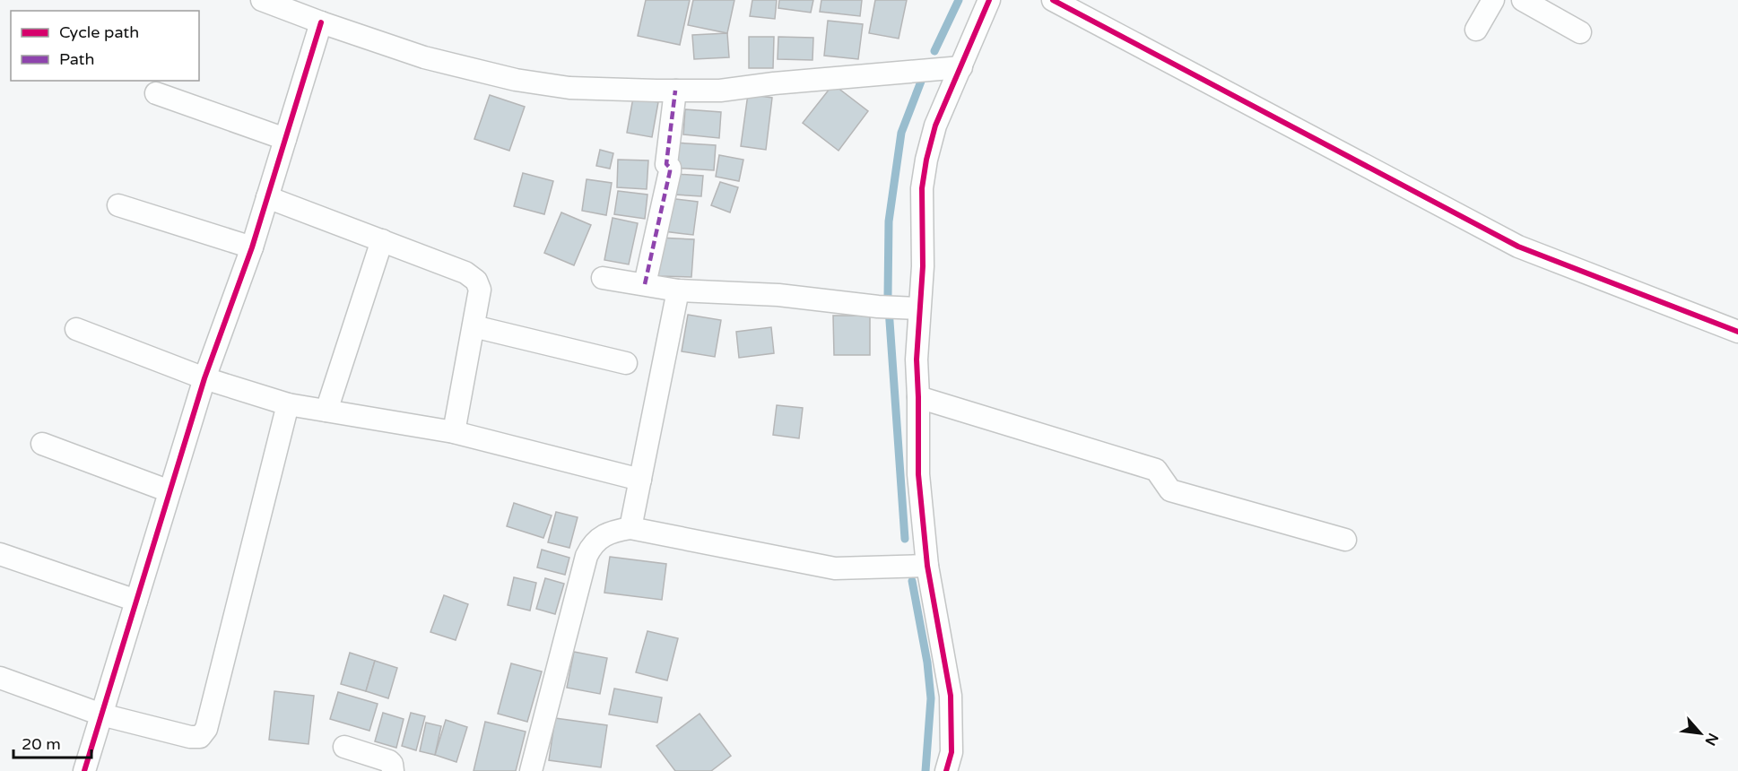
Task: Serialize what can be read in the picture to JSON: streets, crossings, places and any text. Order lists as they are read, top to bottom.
{
  "legend": ["Cycle path", "Path"],
  "scale_bar": "20 m",
  "north": "bottom right"
}
